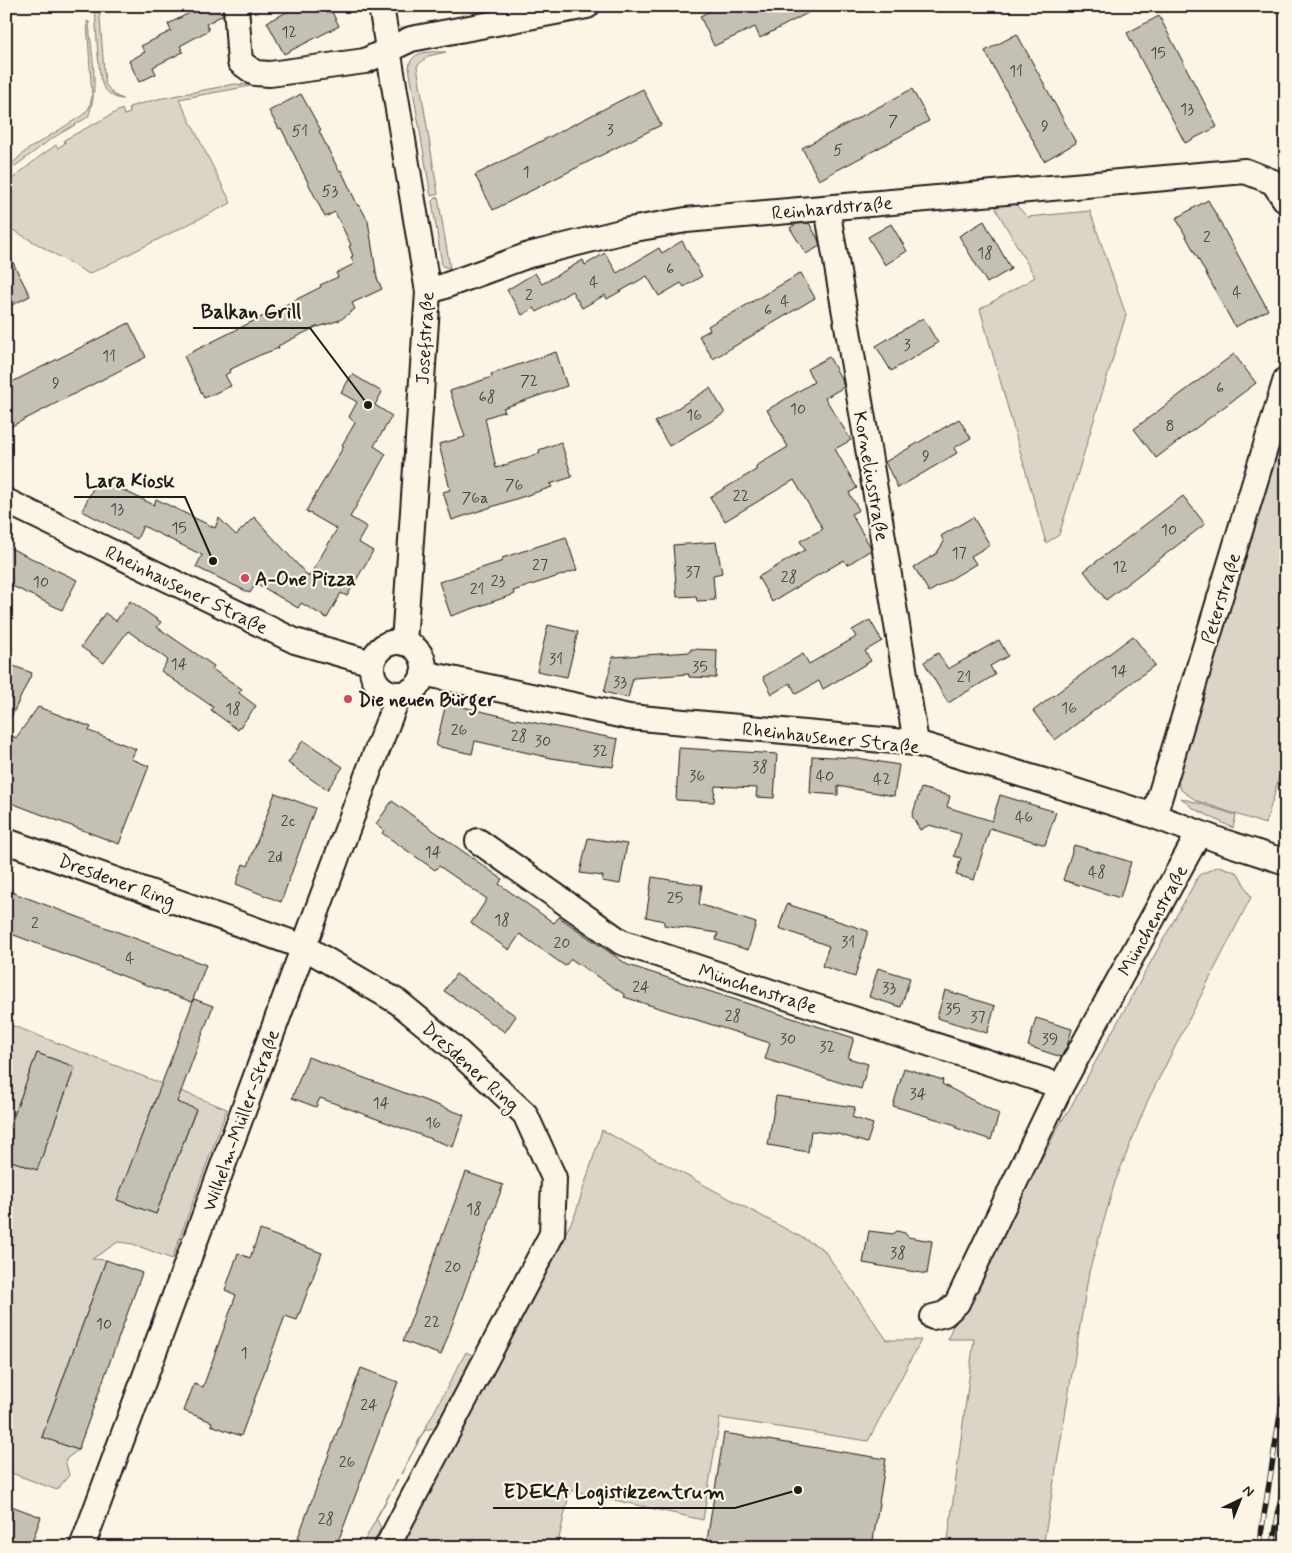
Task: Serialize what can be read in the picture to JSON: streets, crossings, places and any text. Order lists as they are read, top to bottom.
{
  "streets": {
    "street": [
      "Reinhardstraße",
      "Josefstraße",
      "Korneliusstraße",
      "Rheinhausener Straße",
      "Peterstraße",
      "Dresdener Ring",
      "Münchenstraße",
      "Wilhelm-Müller-Straße"
    ]
  },
  "crossings": [
    ["Reinhardstraße", "Josefstraße"],
    ["Reinhardstraße", "Korneliusstraße"],
    ["Josefstraße", "Rheinhausener Straße"],
    ["Josefstraße", "Wilhelm-Müller-Straße"],
    ["Korneliusstraße", "Rheinhausener Straße"],
    ["Rheinhausener Straße", "Peterstraße"],
    ["Rheinhausener Straße", "Münchenstraße"],
    ["Rheinhausener Straße", "Wilhelm-Müller-Straße"],
    ["Dresdener Ring", "Wilhelm-Müller-Straße"]
  ],
  "places": [
    "Balkan Grill",
    "Lara Kiosk",
    "A-One Pizza",
    "Die neuen Bürger",
    "EDEKA Logistikzentrum"
  ],
  "house_numbers": [
    "12",
    "15",
    "11",
    "13",
    "7",
    "9",
    "3",
    "51",
    "5",
    "1",
    "53",
    "2",
    "18",
    "6",
    "4",
    "4",
    "2",
    "4",
    "6",
    "3",
    "11",
    "72",
    "9",
    "6",
    "68",
    "10",
    "16",
    "8",
    "9",
    "76",
    "22",
    "76a",
    "13",
    "15",
    "10",
    "17",
    "27",
    "12",
    "37",
    "28",
    "23",
    "10",
    "21",
    "31",
    "14",
    "35",
    "14",
    "21",
    "33",
    "16",
    "18",
    "26",
    "28",
    "30",
    "32",
    "38",
    "36",
    "40",
    "42",
    "46",
    "2c",
    "14",
    "2d",
    "48",
    "25",
    "18",
    "2",
    "31",
    "20",
    "4",
    "24",
    "33",
    "35",
    "28",
    "37",
    "30",
    "39",
    "32",
    "34",
    "14",
    "16",
    "18",
    "38",
    "20",
    "22",
    "10",
    "1",
    "24",
    "26",
    "28"
  ],
  "north": "top right"
}
